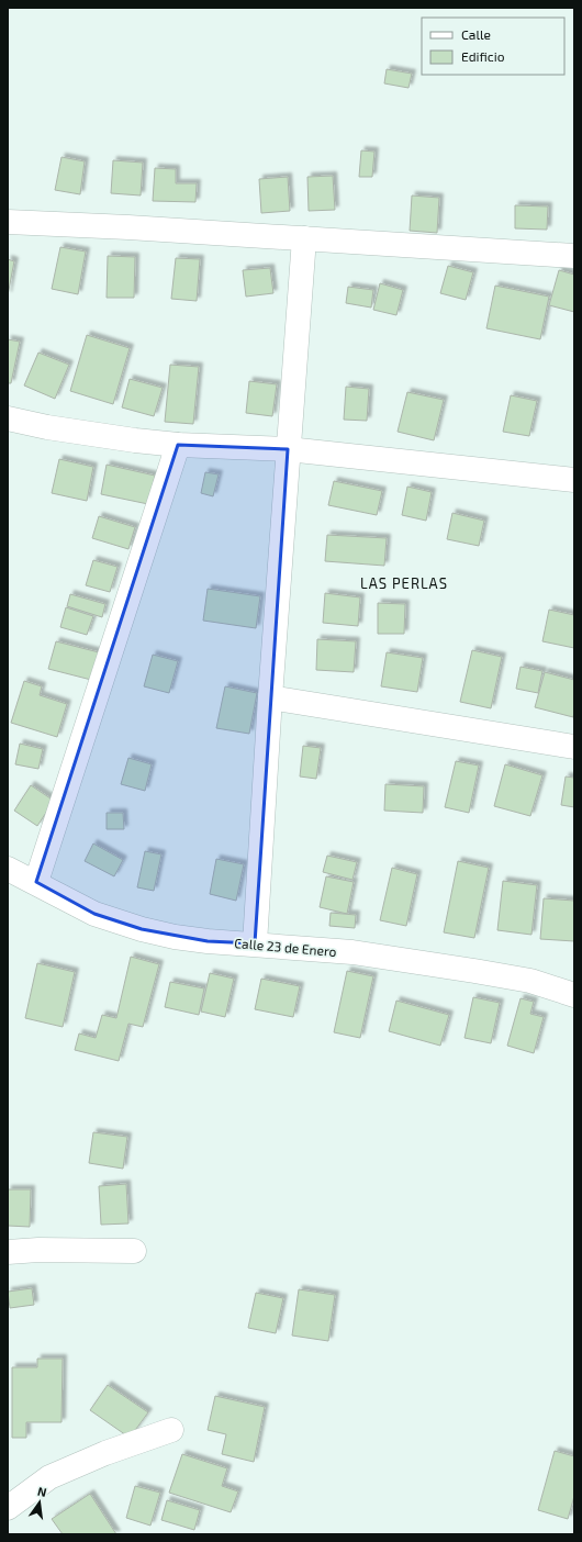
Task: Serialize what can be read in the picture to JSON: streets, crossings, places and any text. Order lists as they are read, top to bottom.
{
  "streets": {
    "street": ["Calle 23 de Enero"]
  },
  "districts": ["LAS PERLAS"],
  "legend": ["Calle", "Edificio"],
  "north": "top"
}
